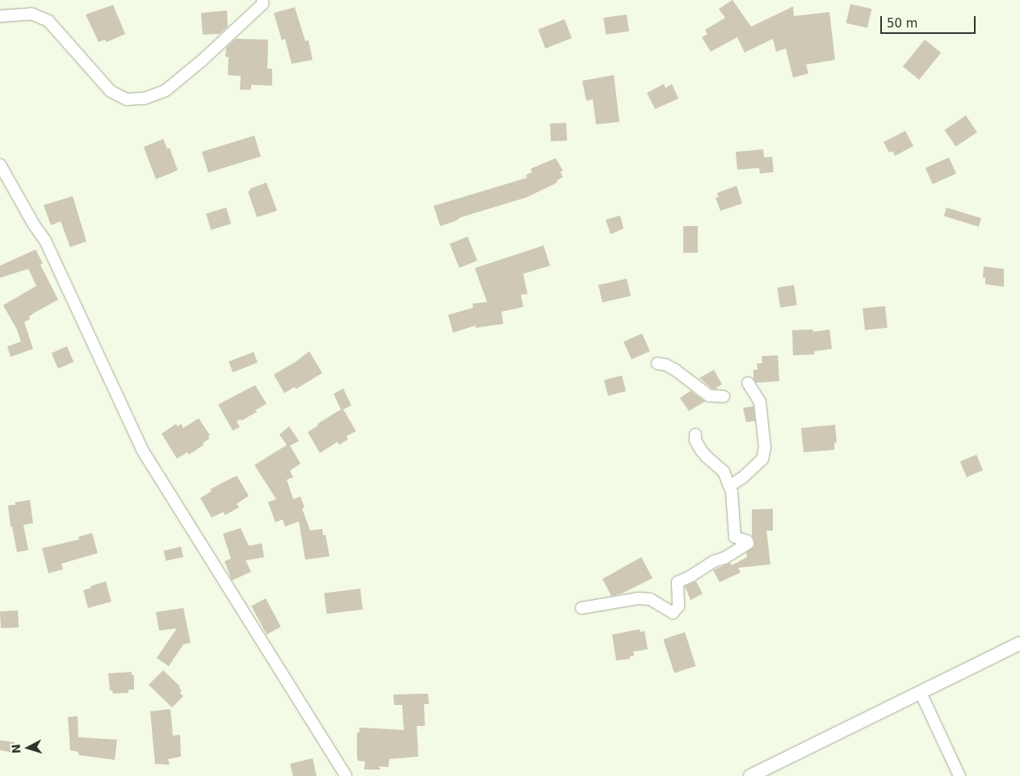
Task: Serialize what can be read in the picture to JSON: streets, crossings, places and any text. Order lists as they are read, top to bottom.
{
  "scale_bar": "50 m",
  "north": "left"
}
